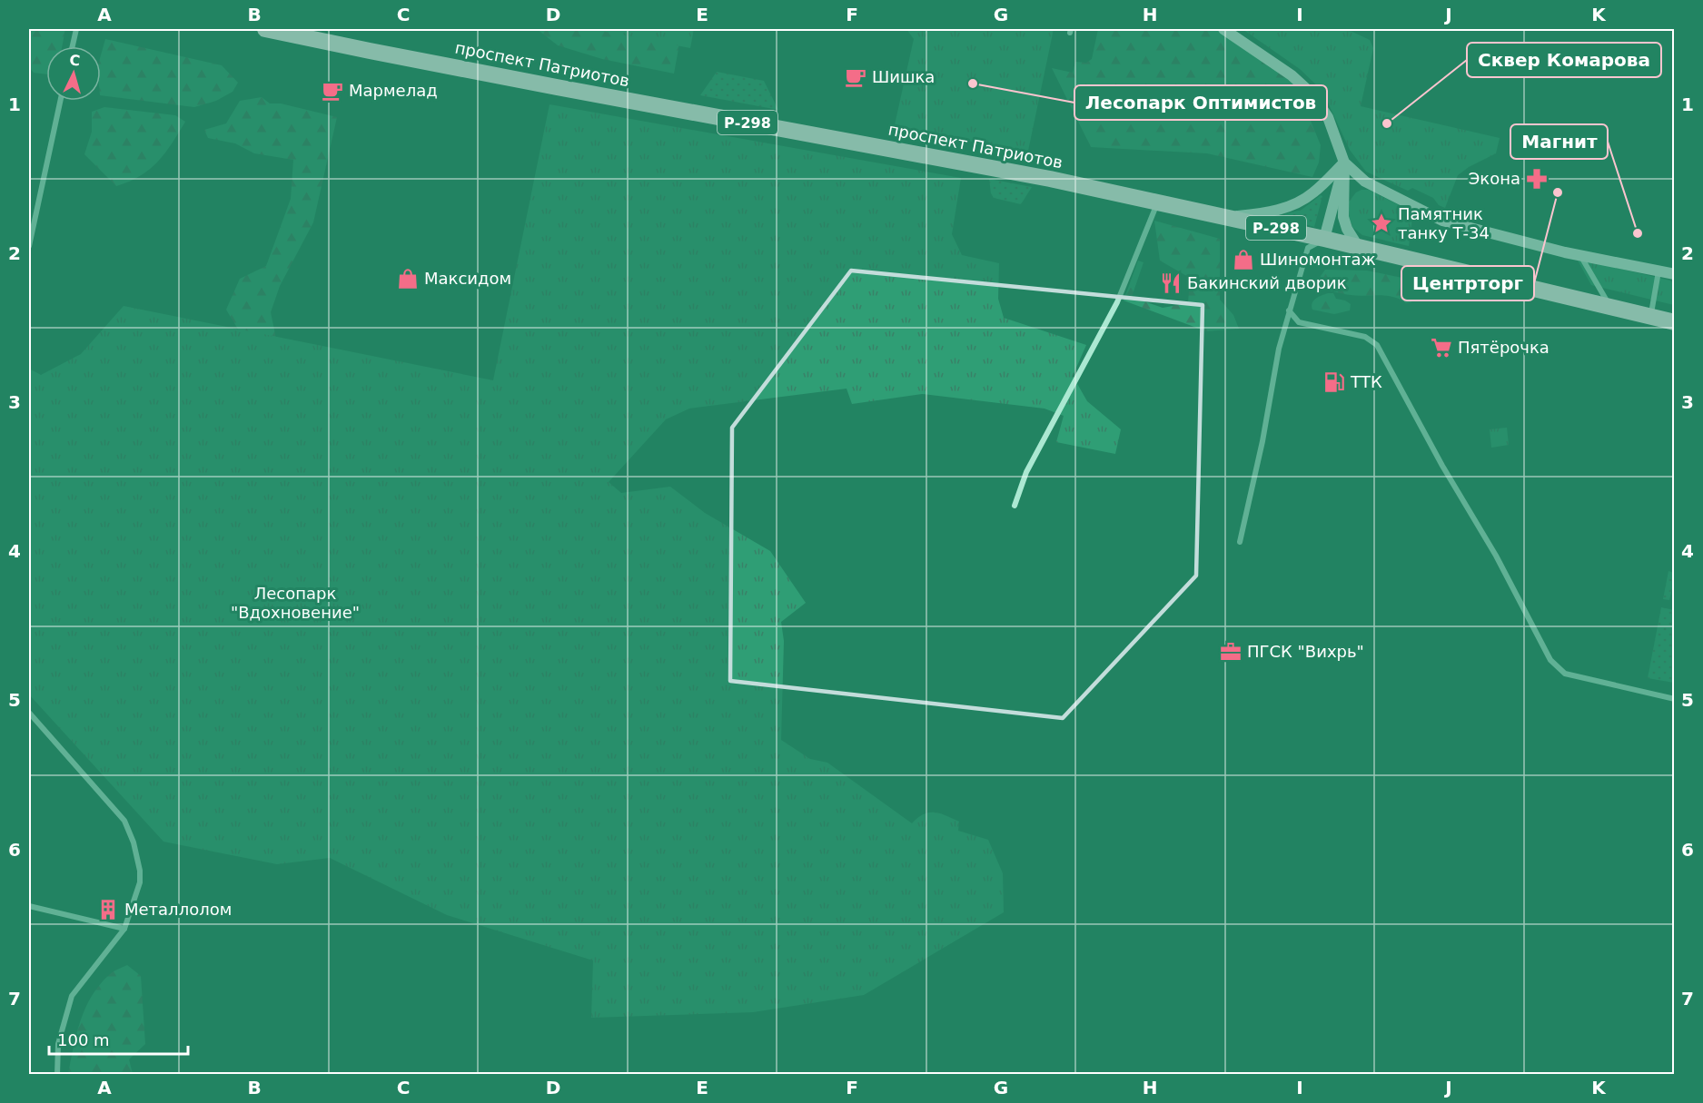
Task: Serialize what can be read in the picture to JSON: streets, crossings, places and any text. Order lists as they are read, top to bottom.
{
  "streets": {
    "highway": ["проспект Патриотов", "Р-298"]
  },
  "parks": ["Лесопарк \"Вдохновение\""],
  "places": {
    "cafe": ["Шишка", "Мармелад"],
    "other": [
      "Лесопарк Оптимистов",
      "Сквер Комарова",
      "Центрторг",
      "Магнит"
    ],
    "pharmacy": ["Экона"],
    "place": ["Памятник танку Т-34"],
    "shop": ["Шиномонтаж", "Максидом"],
    "restaurant": ["Бакинский дворик"],
    "supermarket": ["Пятёрочка"],
    "fuel station": ["ТТК"],
    "office": ["ПГСК \"Вихрь\""],
    "building": ["Металлолом"]
  },
  "scale_bar": "100 m",
  "north": "top",
  "grid": {
    "columns": [
      "A",
      "B",
      "C",
      "D",
      "E",
      "F",
      "G",
      "H",
      "I",
      "J",
      "K"
    ],
    "rows": [
      "1",
      "2",
      "3",
      "4",
      "5",
      "6",
      "7"
    ]
  }
}
